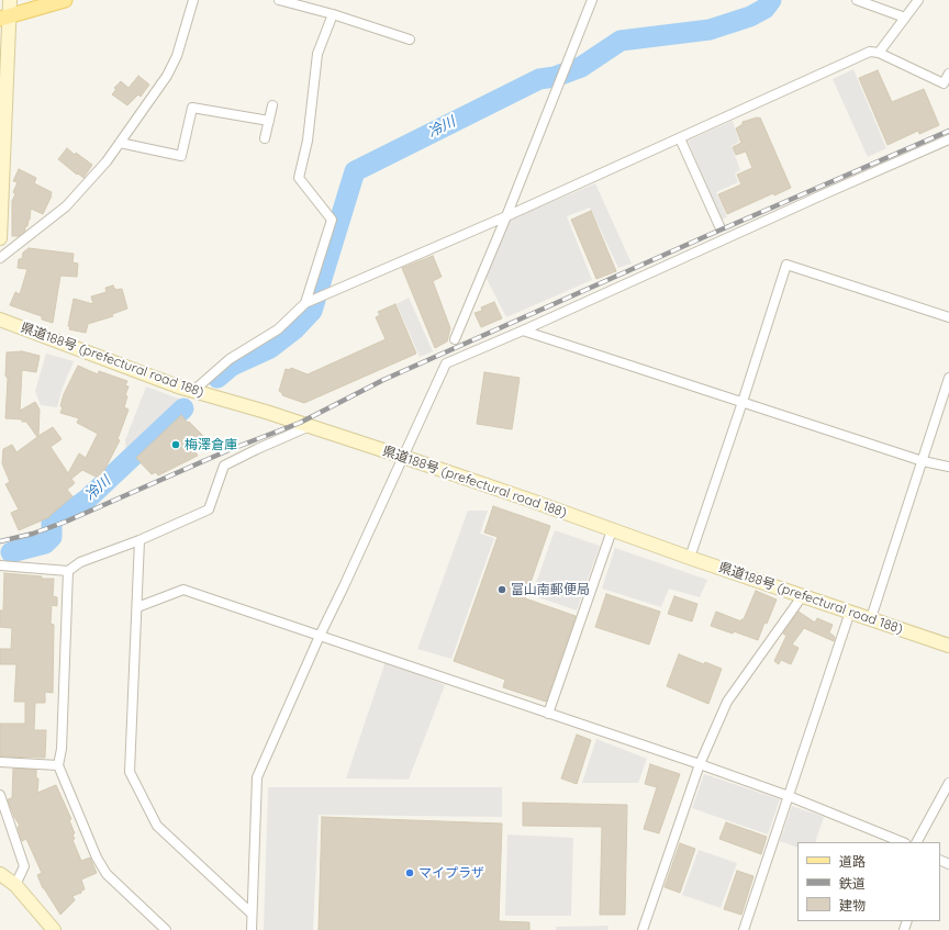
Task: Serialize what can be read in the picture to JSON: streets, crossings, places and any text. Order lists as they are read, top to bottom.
{
  "streets": {
    "main road": ["県道188号 (prefectural road 188)"]
  },
  "water": ["冷川"],
  "places": ["梅澤倉庫", "富山南郵便局", "マイプラザ"],
  "legend": ["道路", "鉄道", "建物"]
}
